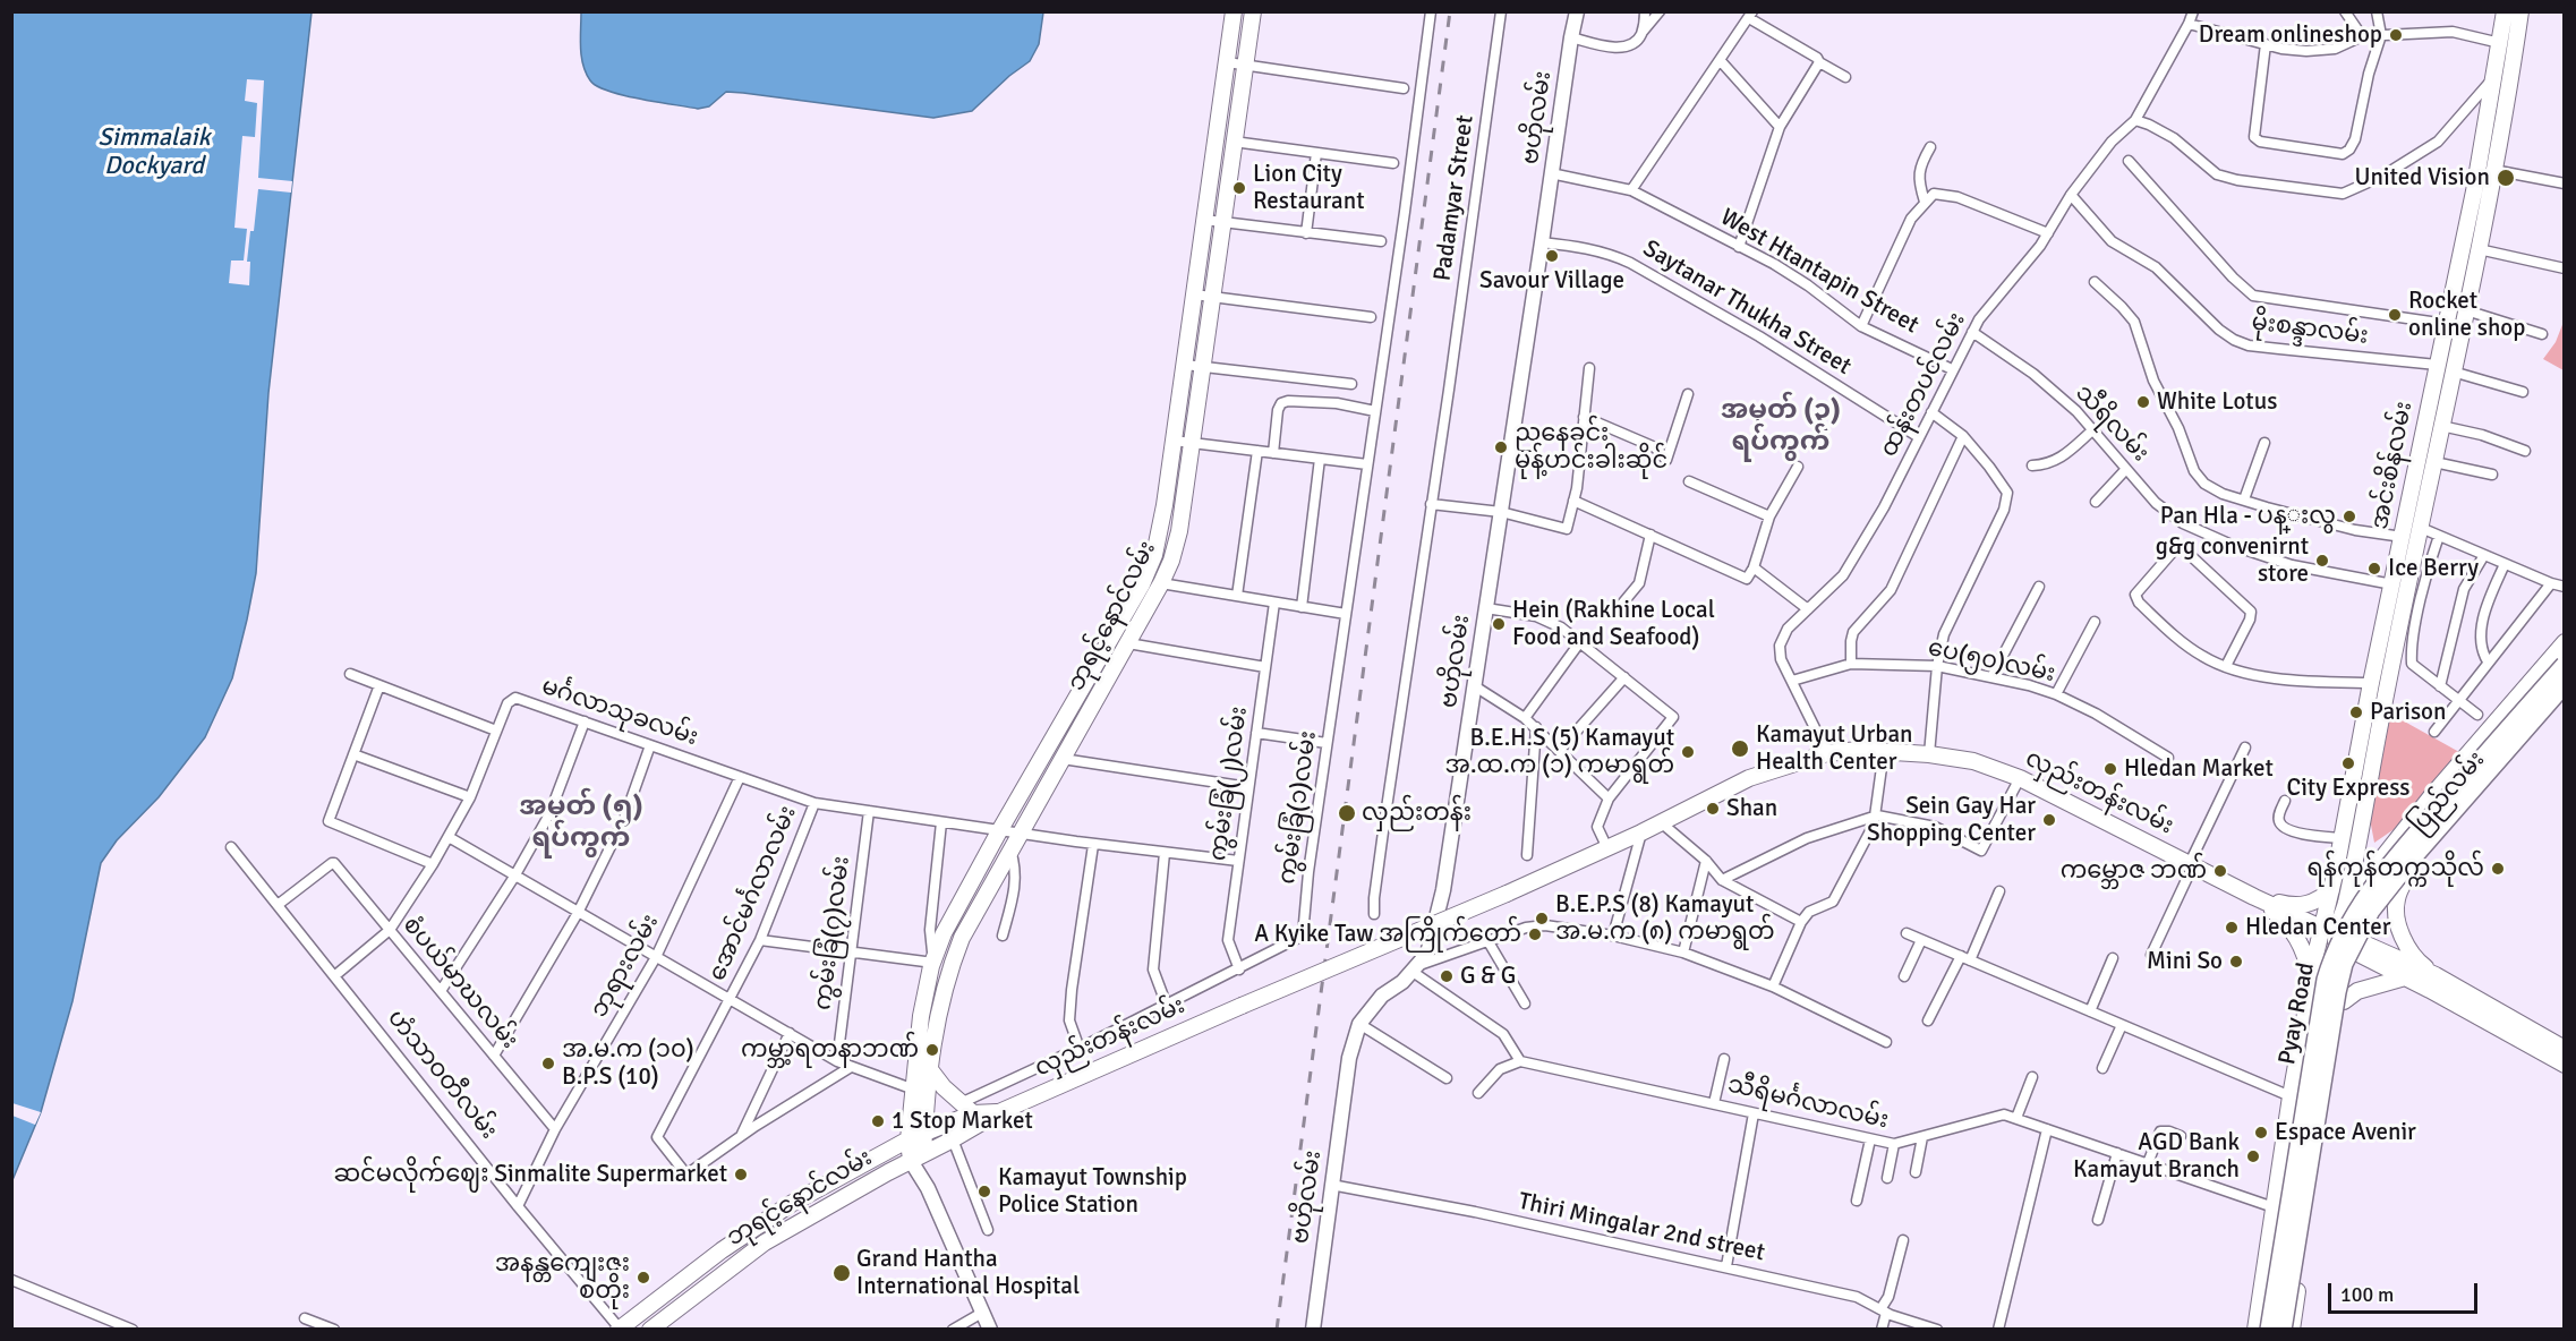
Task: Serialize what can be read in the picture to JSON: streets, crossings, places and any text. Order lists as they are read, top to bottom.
{
  "streets": {
    "highway": ["ပြည်လမ်း", "Pyay Road"],
    "main road": [
      "ဗဟိုလမ်း",
      "အင်းစိန်လမ်း",
      "ဘုရင့်နောင်လမ်း",
      "လှည်းတန်းလမ်း"
    ],
    "street": [
      "Padamyar Street",
      "West Htantapin Street",
      "Saytanar Thukha Street",
      "မိုးစန္ဒာလမ်း",
      "ထန်းတပင်လမ်း",
      "သီရိလမ်း",
      "ပေ(၅၀)လမ်း",
      "မင်္ဂလာသုခလမ်း",
      "ကွမ်းခြံ(၂)လမ်း",
      "ကွမ်းခြံ(၁)လမ်း",
      "အောင်မင်္ဂလာလမ်း",
      "ကွမ်းခြံ(၇)လမ်း",
      "ဘုရားလမ်း",
      "စံပယ်မာဃလမ်း",
      "ဟံသာဝတီလမ်း",
      "သီရိမင်္ဂလာလမ်း",
      "Thiri Mingalar 2nd street"
    ]
  },
  "crossings": [
    ["ဗဟိုလမ်း", "West Htantapin Street"],
    ["ဗဟိုလမ်း", "Saytanar Thukha Street"],
    ["ဗဟိုလမ်း", "Thiri Mingalar 2nd street"],
    ["West Htantapin Street", "ထန်းတပင်လမ်း"],
    ["Saytanar Thukha Street", "ထန်းတပင်လမ်း"],
    ["မိုးစန္ဒာလမ်း", "ထန်းတပင်လမ်း"],
    ["မိုးစန္ဒာလမ်း", "အင်းစိန်လမ်း"],
    ["ထန်းတပင်လမ်း", "သီရိလမ်း"],
    ["ထန်းတပင်လမ်း", "ပေ(၅၀)လမ်း"],
    ["ထန်းတပင်လမ်း", "လှည်းတန်းလမ်း"],
    ["သီရိလမ်း", "အင်းစိန်လမ်း"],
    ["အင်းစိန်လမ်း", "လှည်းတန်းလမ်း"],
    ["အင်းစိန်လမ်း", "ပြည်လမ်း"],
    ["ဘုရင့်နောင်လမ်း", "မင်္ဂလာသုခလမ်း"],
    ["ဘုရင့်နောင်လမ်း", "လှည်းတန်းလမ်း"],
    ["မင်္ဂလာသုခလမ်း", "ကွမ်းခြံ(၂)လမ်း"],
    ["မင်္ဂလာသုခလမ်း", "အောင်မင်္ဂလာလမ်း"],
    ["မင်္ဂလာသုခလမ်း", "ကွမ်းခြံ(၇)လမ်း"],
    ["မင်္ဂလာသုခလမ်း", "ဘုရားလမ်း"],
    ["မင်္ဂလာသုခလမ်း", "စံပယ်မာဃလမ်း"],
    ["မင်္ဂလာသုခလမ်း", "ဟံသာဝတီလမ်း"],
    ["ကွမ်းခြံ(၂)လမ်း", "ကွမ်းခြံ(၁)လမ်း"],
    ["လှည်းတန်းလမ်း", "ပြည်လမ်း"],
    ["လှည်းတန်းလမ်း", "ဟံသာဝတီလမ်း"],
    ["ပြည်လမ်း", "သီရိမင်္ဂလာလမ်း"],
    ["ဘုရားလမ်း", "စံပယ်မာဃလမ်း"],
    ["ဘုရားလမ်း", "ဟံသာဝတီလမ်း"],
    ["စံပယ်မာဃလမ်း", "ဟံသာဝတီလမ်း"]
  ],
  "districts": ["အမှတ် (၃) ရပ်ကွက်", "အမှတ် (၅) ရပ်ကွက်"],
  "water": ["Simmalaik Dockyard"],
  "places": [
    "Dream onlineshop",
    "United Vision",
    "Lion City Restaurant",
    "Savour Village",
    "Rocket online shop",
    "White Lotus",
    "ညနေခင်း မုန့်ဟင်းခါးဆိုင်",
    "Pan Hla - ပန္းလွ",
    "g&g convenirnt store",
    "Ice Berry",
    "Hein (Rakhine Local Food and Seafood)",
    "Parison",
    "Kamayut Urban Health Center",
    "B.E.H.S (5) Kamayut အ.ထ.က (၁) ကမာရွတ်",
    "City Express",
    "Hledan Market",
    "Shan",
    "လှည်းတန်း",
    "Sein Gay Har Shopping Center",
    "ရန်ကုန်တက္ကသိုလ်",
    "ကမ္ဘောဇ ဘဏ်",
    "B.E.P.S (8) Kamayut အ.မ.က (၈) ကမာရွတ်",
    "Hledan Center",
    "A Kyike Taw အကြိုက်တော်",
    "Mini So",
    "G & G",
    "ကမ္ဘာ့ရတနာဘဏ်",
    "အ.မ.က (၁၀) B.P.S (10)",
    "1 Stop Market",
    "Espace Avenir",
    "AGD Bank Kamayut Branch",
    "ဆင်မလိုက်ဈေး Sinmalite Supermarket",
    "Kamayut Township Police Station",
    "Grand Hantha International Hospital",
    "အနန္တကျေးဇူး စတိုး"
  ],
  "scale_bar": "100 m"
}
